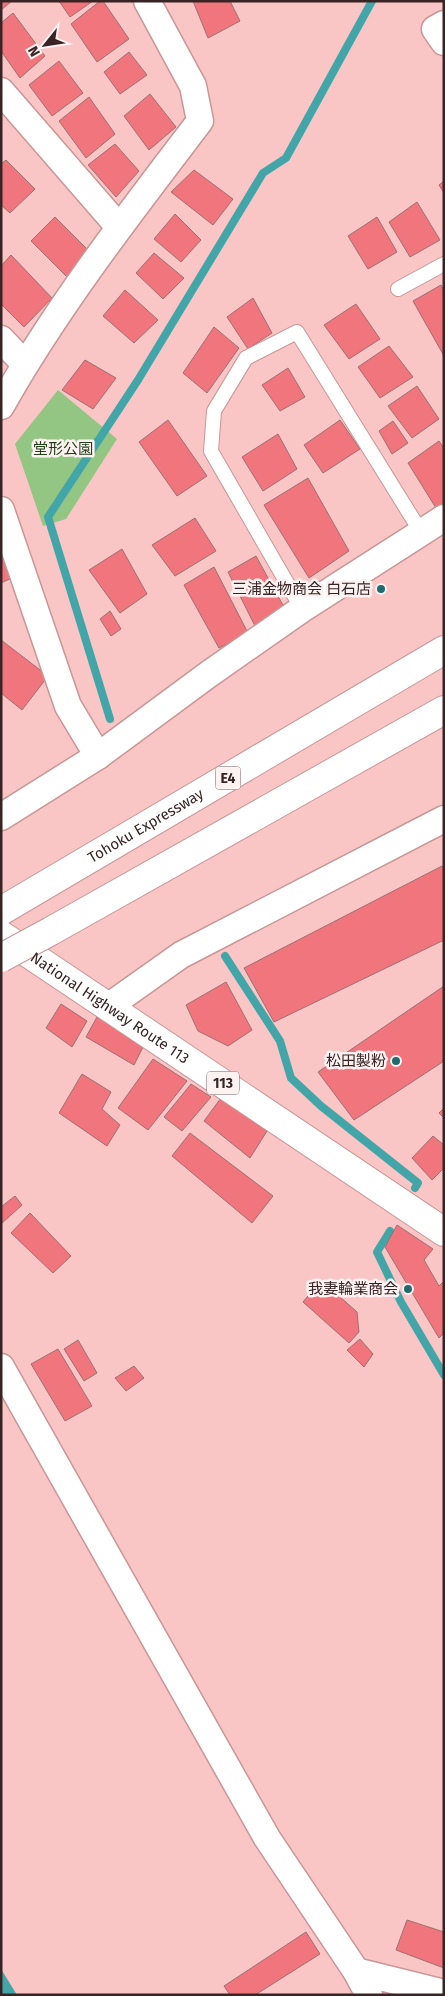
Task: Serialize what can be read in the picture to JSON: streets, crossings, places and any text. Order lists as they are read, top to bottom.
{
  "streets": {
    "highway": [
      "E4",
      "Tohoku Expressway",
      "National Highway Route 113",
      "113"
    ]
  },
  "parks": ["堂形公園"],
  "places": ["三浦金物商会 白石店", "松田製粉", "我妻輪業商会"],
  "north": "bottom left"
}
